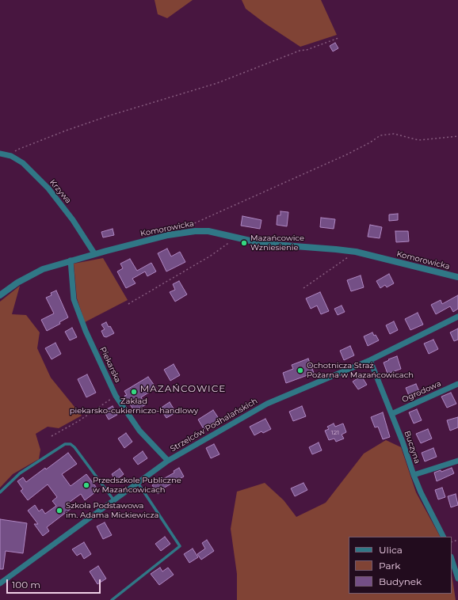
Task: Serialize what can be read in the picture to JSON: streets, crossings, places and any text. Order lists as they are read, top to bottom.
{
  "streets": {
    "street": [
      "Krzywa",
      "Komorowicka",
      "Piekarska",
      "Ogrodowa",
      "Strzelców Podhalańskich",
      "Buczyna"
    ]
  },
  "crossings": [
    ["Krzywa", "Komorowicka"],
    ["Komorowicka", "Piekarska"],
    ["Piekarska", "Strzelców Podhalańskich"],
    ["Ogrodowa", "Buczyna"],
    ["Strzelców Podhalańskich", "Buczyna"]
  ],
  "districts": ["MAZAŃCOWICE"],
  "places": [
    "Mazańcowice Wzniesienie",
    "Ochotnicza Straż Pożarna w Mazańcowicach",
    "Zakład piekarsko-cukierniczo-handlowy",
    "Przedszkole Publiczne w Mazańcowicach",
    "Szkoła Podstawowa im. Adama Mickiewicza"
  ],
  "house_numbers": ["121"],
  "legend": ["Ulica", "Park", "Budynek"],
  "scale_bar": "100 m"
}
